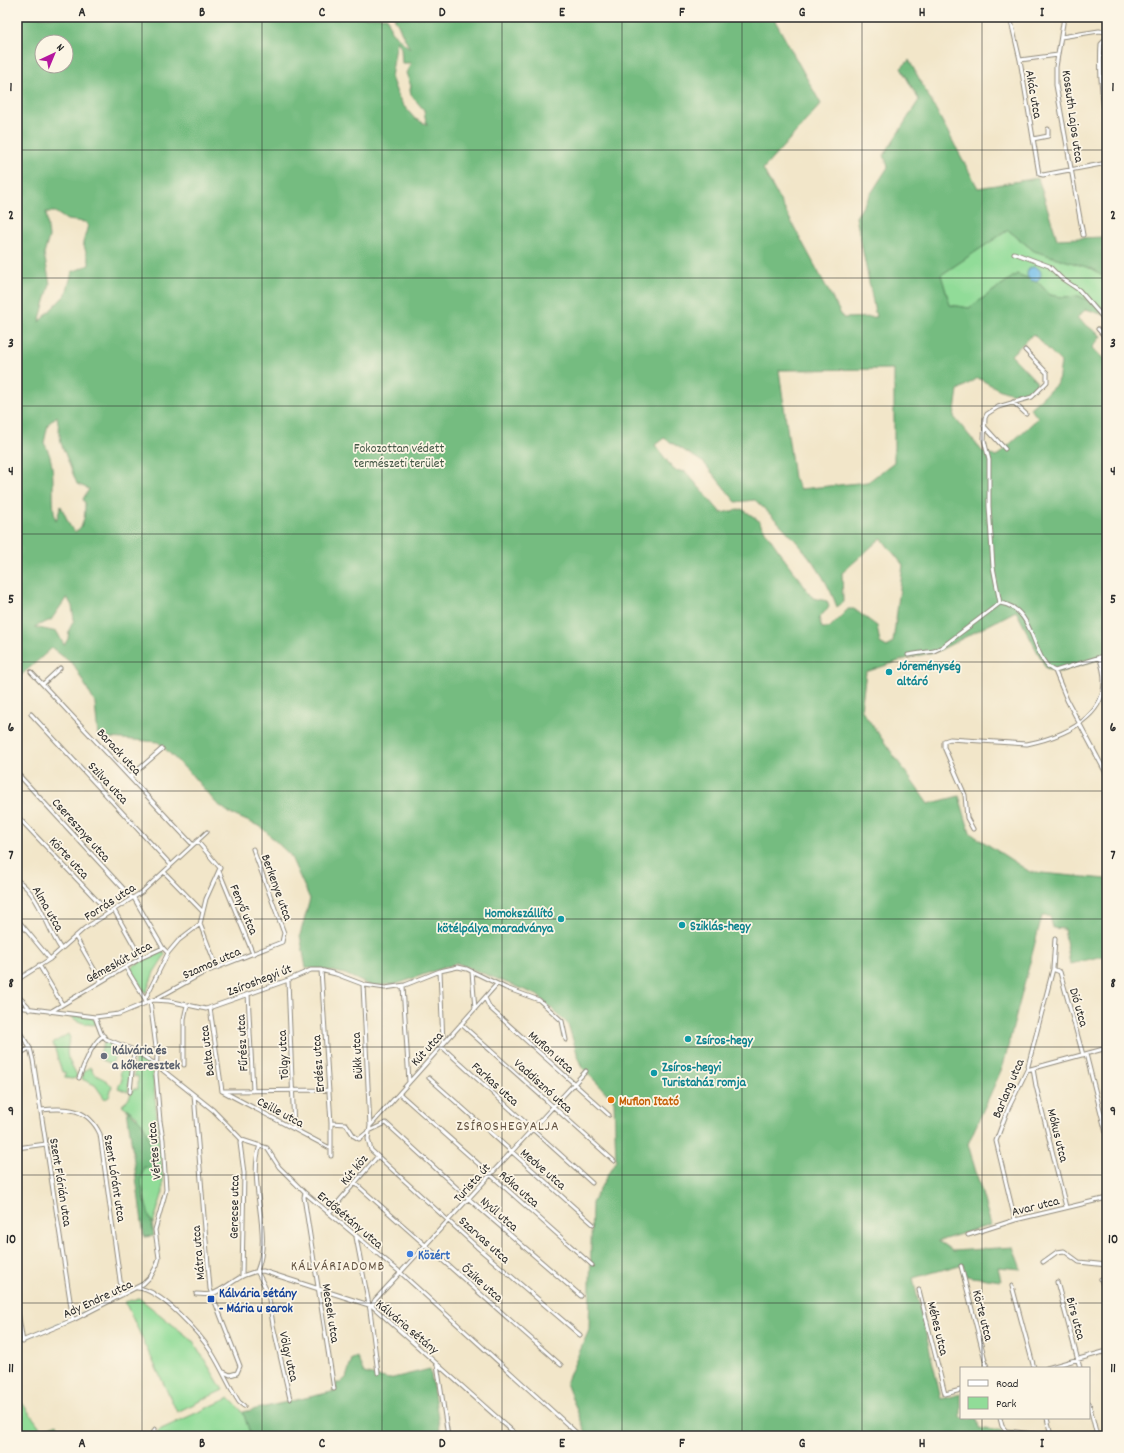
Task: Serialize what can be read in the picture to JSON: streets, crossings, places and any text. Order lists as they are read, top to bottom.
{
  "streets": {
    "street": [
      "Akác utca",
      "Kossuth Lajos utca",
      "Barack utca",
      "Szilva utca",
      "Cseresznye utca",
      "Körte utca",
      "Berkenye utca",
      "Forrás utca",
      "Alma utca",
      "Fenyő utca",
      "Gémeskút utca",
      "Szamos utca",
      "Zsíroshegyi út",
      "Dió utca",
      "Fűrész utca",
      "Kút utca",
      "Balta utca",
      "Muflon utca",
      "Tölgy utca",
      "Bükk utca",
      "Erdész utca",
      "Farkas utca",
      "Vaddisznó utca",
      "Barlang utca",
      "Csille utca",
      "Mókus utca",
      "Vértes utca",
      "Medve utca",
      "Kút köz",
      "Szent Lóránt utca",
      "Szent Flórián utca",
      "Turista út",
      "Róka utca",
      "Avar utca",
      "Gerecse utca",
      "Nyúl utca",
      "Erdősétány utca",
      "Szarvas utca",
      "Mátra utca",
      "Őzike utca",
      "Ady Endre utca",
      "Mecsek utca",
      "Birs utca",
      "Kálvária sétány",
      "Méhes utca",
      "Völgy utca"
    ]
  },
  "crossings": [
    ["Akác utca", "Kossuth Lajos utca"],
    ["Barack utca", "Forrás utca"],
    ["Szilva utca", "Forrás utca"],
    ["Cseresznye utca", "Forrás utca"],
    ["Cseresznye utca", "Gémeskút utca"],
    ["Körte utca", "Forrás utca"],
    ["Berkenye utca", "Szamos utca"],
    ["Forrás utca", "Alma utca"],
    ["Fenyő utca", "Szamos utca"],
    ["Szamos utca", "Zsíroshegyi út"],
    ["Szamos utca", "Vértes utca"],
    ["Zsíroshegyi út", "Fűrész utca"],
    ["Zsíroshegyi út", "Kút utca"],
    ["Zsíroshegyi út", "Balta utca"],
    ["Zsíroshegyi út", "Tölgy utca"],
    ["Zsíroshegyi út", "Bükk utca"],
    ["Zsíroshegyi út", "Erdész utca"],
    ["Zsíroshegyi út", "Vértes utca"],
    ["Dió utca", "Barlang utca"],
    ["Kút utca", "Muflon utca"],
    ["Kút utca", "Bükk utca"],
    ["Kút utca", "Farkas utca"],
    ["Kút utca", "Vaddisznó utca"],
    ["Kút utca", "Róka utca"],
    ["Balta utca", "Csille utca"],
    ["Muflon utca", "Turista út"],
    ["Tölgy utca", "Csille utca"],
    ["Bükk utca", "Nyúl utca"],
    ["Erdész utca", "Csille utca"],
    ["Farkas utca", "Turista út"],
    ["Vaddisznó utca", "Turista út"],
    ["Barlang utca", "Avar utca"],
    ["Mókus utca", "Avar utca"],
    ["Vértes utca", "Ady Endre utca"],
    ["Medve utca", "Turista út"],
    ["Kút köz", "Erdősétány utca"],
    ["Kút köz", "Szarvas utca"],
    ["Kút köz", "Őzike utca"],
    ["Szent Lóránt utca", "Szent Flórián utca"],
    ["Szent Lóránt utca", "Ady Endre utca"],
    ["Szent Flórián utca", "Ady Endre utca"],
    ["Turista út", "Róka utca"],
    ["Turista út", "Nyúl utca"],
    ["Turista út", "Erdősétány utca"],
    ["Turista út", "Szarvas utca"],
    ["Turista út", "Őzike utca"],
    ["Turista út", "Kálvária sétány"],
    ["Gerecse utca", "Erdősétány utca"],
    ["Gerecse utca", "Kálvária sétány"],
    ["Gerecse utca", "Völgy utca"],
    ["Erdősétány utca", "Mecsek utca"],
    ["Mátra utca", "Ady Endre utca"],
    ["Mátra utca", "Kálvária sétány"],
    ["Mecsek utca", "Kálvária sétány"],
    ["Kálvária sétány", "Völgy utca"]
  ],
  "districts": ["ZSÍROSHEGYALJA", "KÁLVÁRIADOMB"],
  "parks": ["Fokozottan védett természeti terület"],
  "places": {
    "other": [
      "Jóreménység altáró",
      "Homokszállító kötélpálya maradványa",
      "Sziklás-hegy",
      "Zsíros-hegy",
      "Kálvária és a kőkeresztek",
      "Zsíros-hegyi Turistaház romja",
      "Muflon Itató",
      "Közért"
    ],
    "transit": ["Kálvária sétány - Mária u sarok"]
  },
  "legend": ["Road", "Park"],
  "north": "top right",
  "grid": {
    "columns": [
      "A",
      "B",
      "C",
      "D",
      "E",
      "F",
      "G",
      "H",
      "I"
    ],
    "rows": [
      "1",
      "2",
      "3",
      "4",
      "5",
      "6",
      "7",
      "8",
      "9",
      "10",
      "11"
    ]
  }
}
